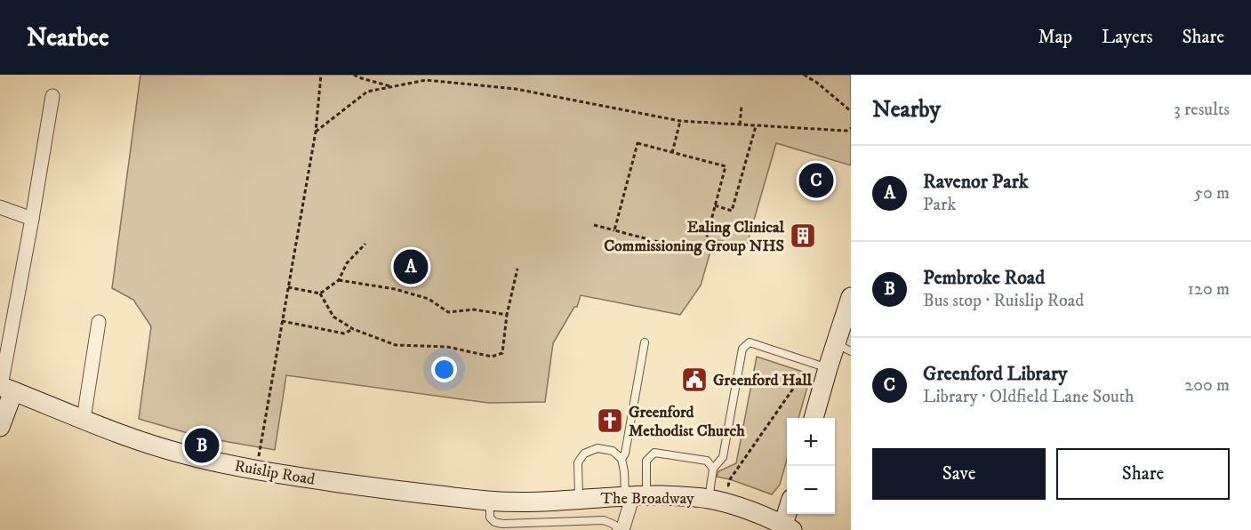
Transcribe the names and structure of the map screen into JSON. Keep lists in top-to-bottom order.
{
  "streets": {
    "main road": ["Ruislip Road", "The Broadway"]
  },
  "crossings": [
    ["Ruislip Road", "The Broadway"]
  ],
  "places": {
    "building": ["Ealing Clinical Commissioning Group NHS"],
    "public building": ["Greenford Hall"],
    "church": ["Greenford Methodist Church"]
  },
  "page": {
    "header": "Nearbee",
    "nav": ["Map", "Layers", "Share"],
    "heading": ["Nearby", "3 results"],
    "list": [
      {
        "mark": "A",
        "name": "Ravenor Park",
        "note": "Park",
        "value": "50 m"
      },
      {
        "mark": "B",
        "name": "Pembroke Road",
        "note": "Bus stop · Ruislip Road",
        "value": "120 m"
      },
      {
        "mark": "C",
        "name": "Greenford Library",
        "note": "Library · Oldfield Lane South",
        "value": "200 m"
      }
    ],
    "pins": ["C", "A", "B"],
    "map_buttons": ["+", "−"],
    "buttons": ["Save", "Share"]
  }
}
